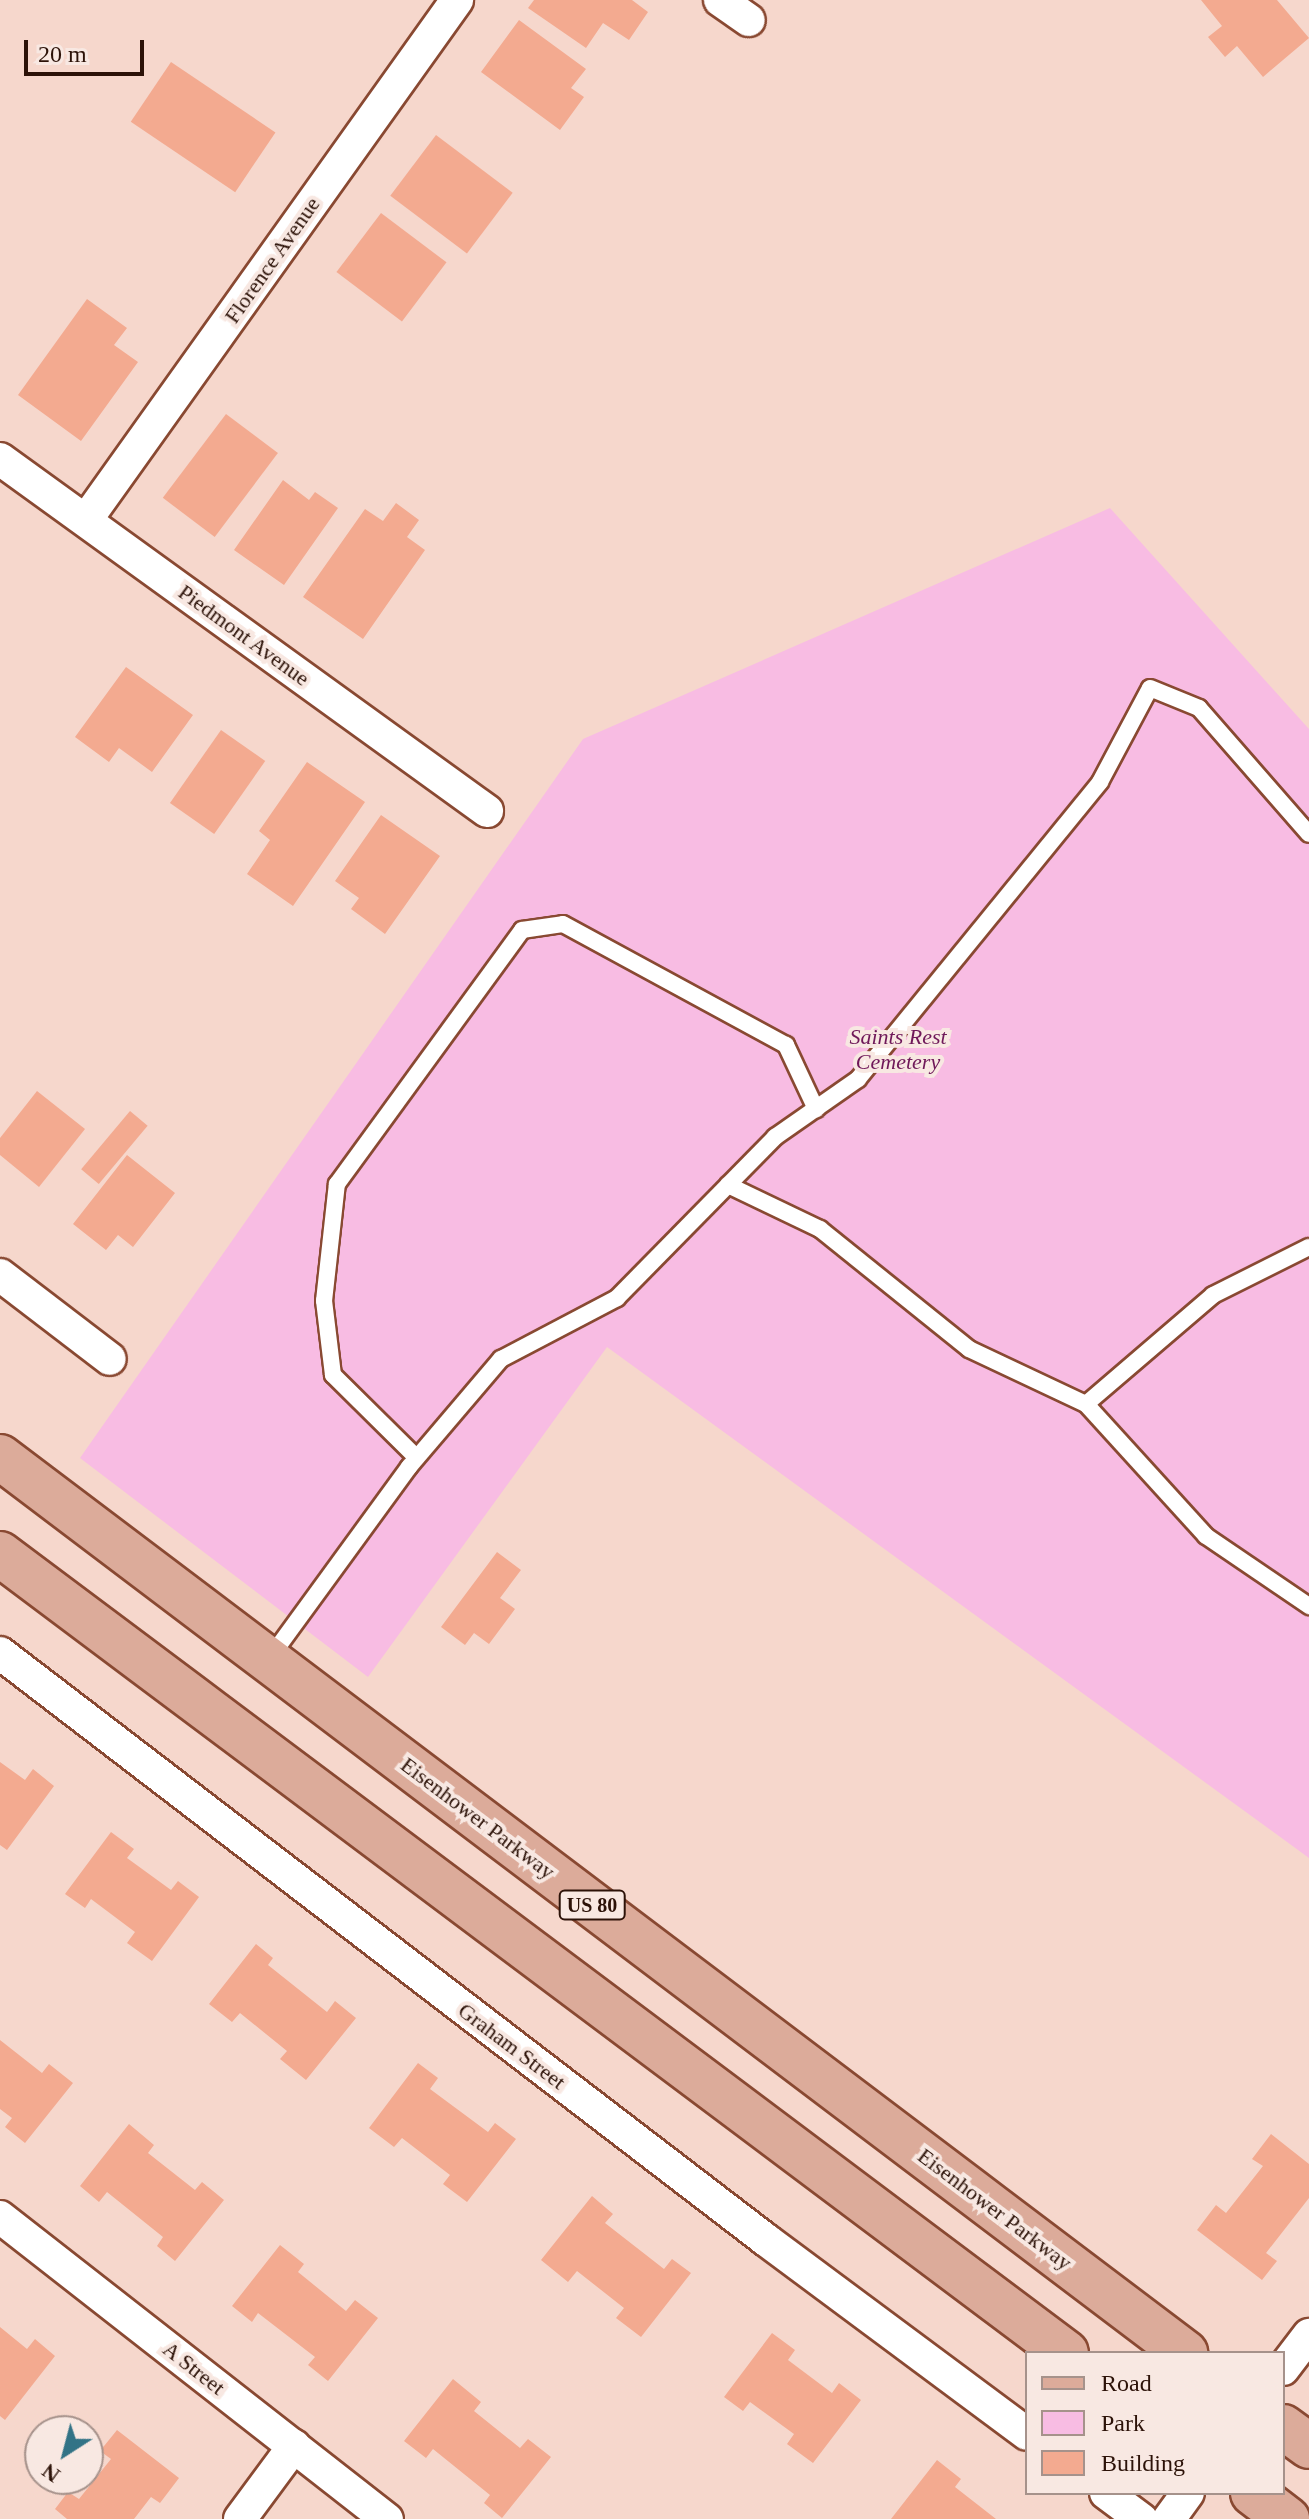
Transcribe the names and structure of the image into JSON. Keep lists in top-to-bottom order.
{
  "streets": {
    "main road": ["Eisenhower Parkway", "US 80"],
    "street": [
      "Florence Avenue",
      "Piedmont Avenue",
      "Graham Street",
      "A Street"
    ]
  },
  "crossings": [
    ["Florence Avenue", "Piedmont Avenue"]
  ],
  "parks": ["Saints Rest Cemetery"],
  "legend": ["Road", "Park", "Building"],
  "scale_bar": "20 m",
  "north": "bottom left"
}
